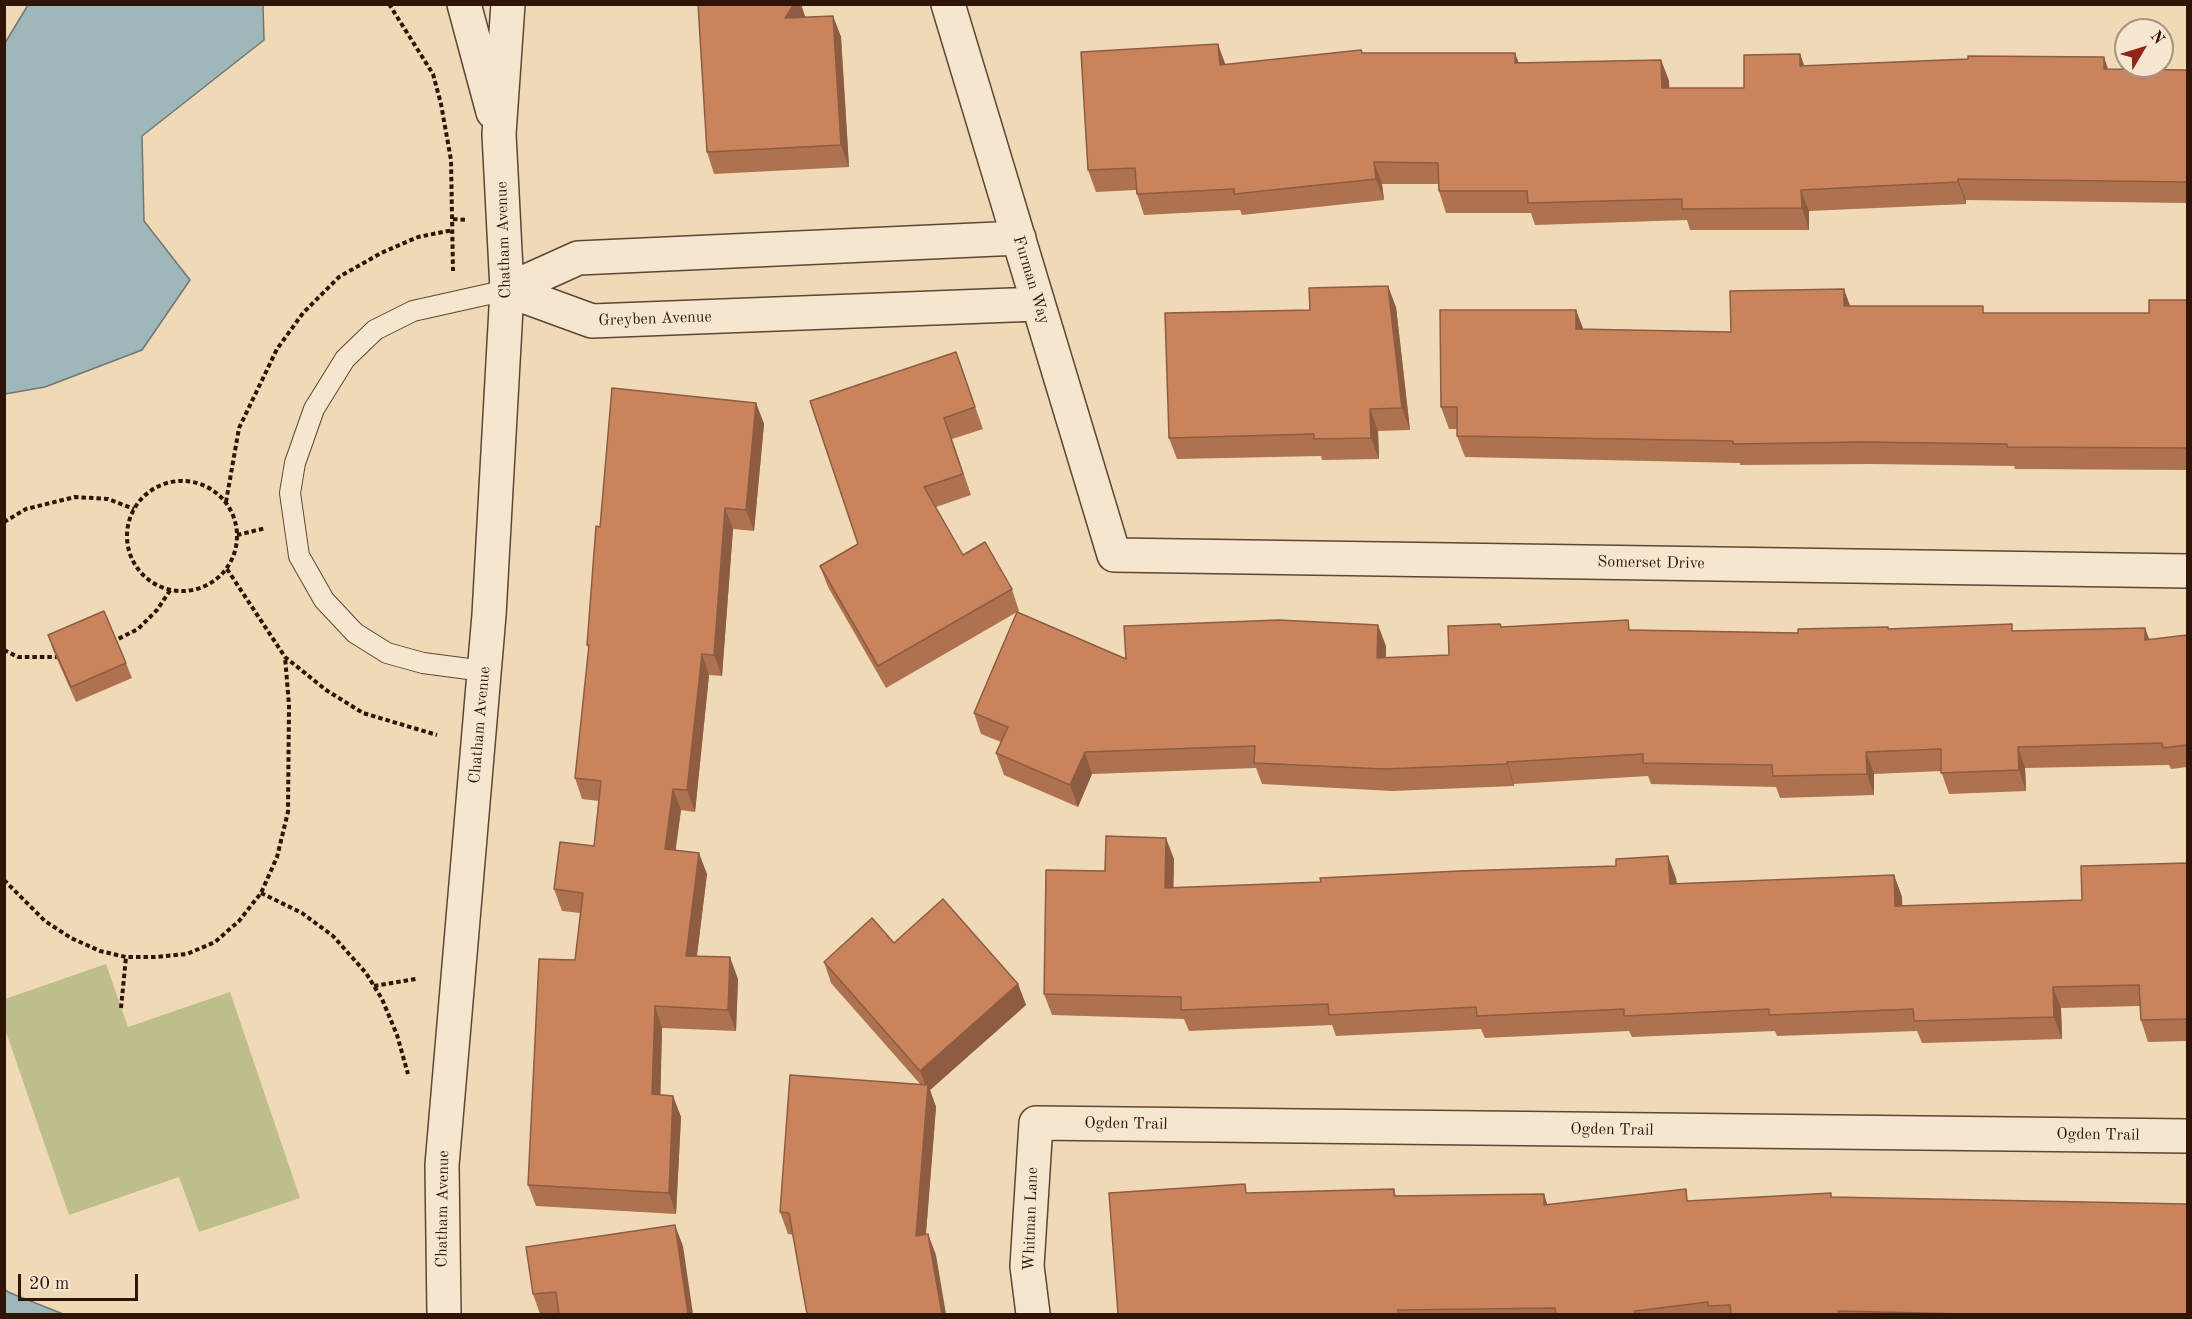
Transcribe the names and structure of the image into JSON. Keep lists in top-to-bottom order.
{
  "streets": {
    "street": [
      "Chatham Avenue",
      "Furman Way",
      "Greyben Avenue",
      "Somerset Drive",
      "Ogden Trail",
      "Whitman Lane"
    ]
  },
  "crossings": [
    ["Chatham Avenue", "Greyben Avenue"],
    ["Furman Way", "Greyben Avenue"],
    ["Furman Way", "Somerset Drive"],
    ["Ogden Trail", "Whitman Lane"]
  ],
  "scale_bar": "20 m",
  "north": "top right"
}
